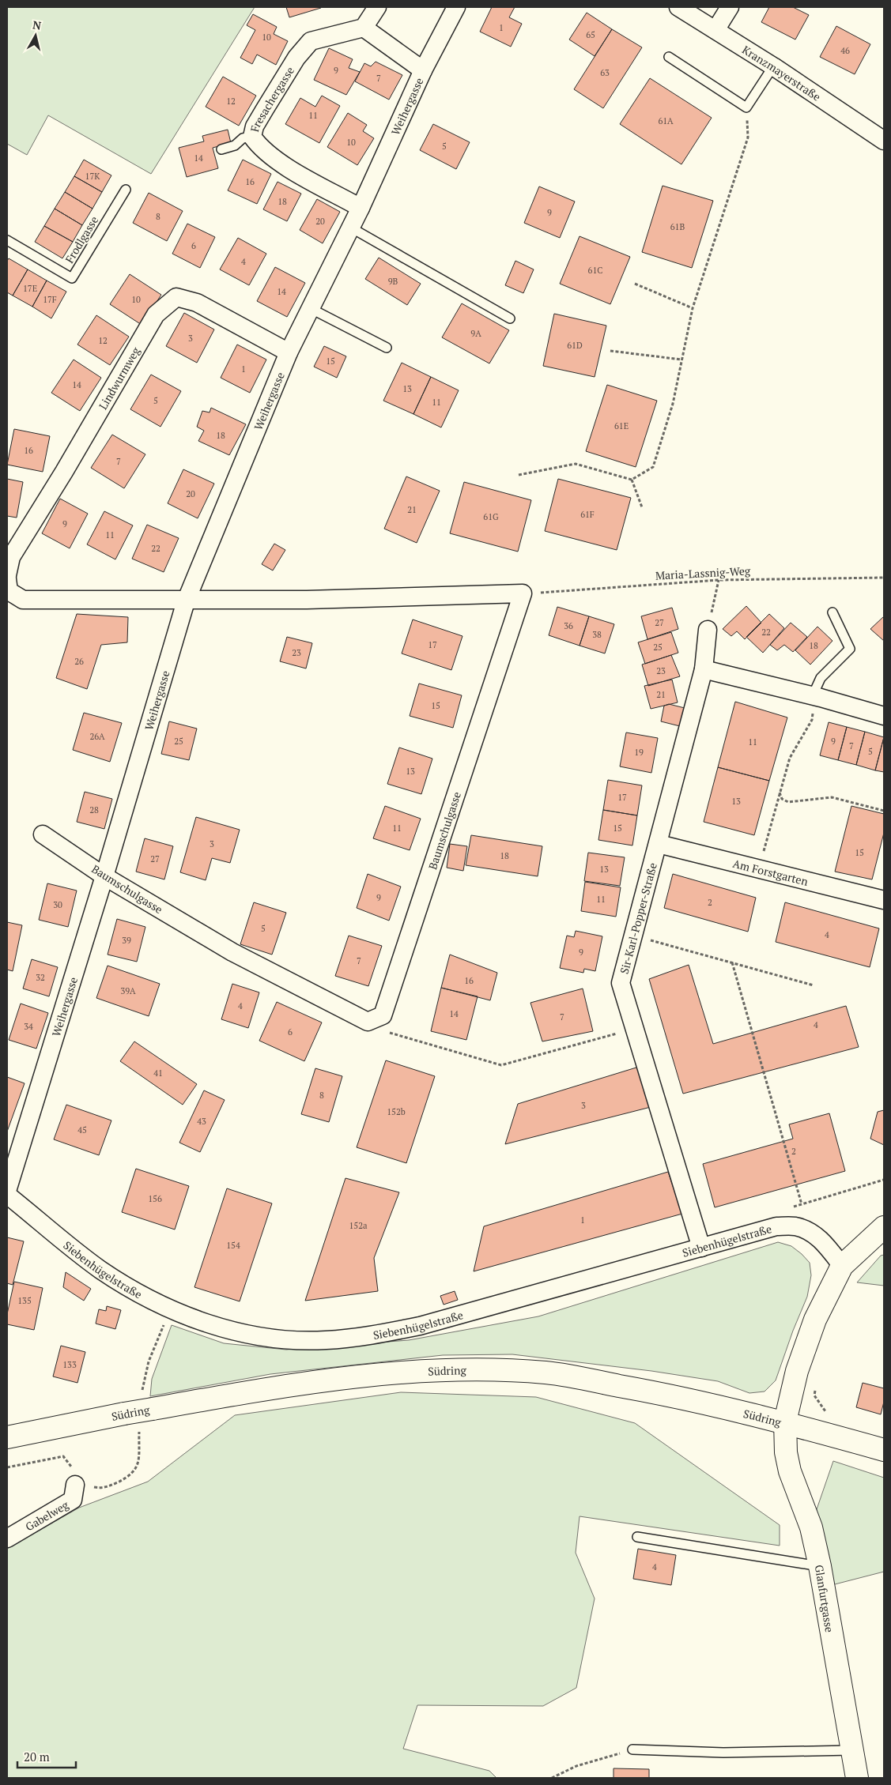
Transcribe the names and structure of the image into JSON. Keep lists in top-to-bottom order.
{
  "streets": {
    "main road": ["Südring", "Glanfurtgasse"],
    "street": [
      "Kranzmayerstraße",
      "Fresachergasse",
      "Weihergasse",
      "Lindwurmweg",
      "Baumschulgasse",
      "Am Forstgarten",
      "Sir-Karl-Popper-Straße",
      "Siebenhügelstraße",
      "Gabelweg"
    ],
    "lane": ["Frodlgasse"],
    "path": ["Maria-Lassnig-Weg"]
  },
  "crossings": [
    ["Fresachergasse", "Weihergasse"],
    ["Weihergasse", "Lindwurmweg"],
    ["Weihergasse", "Baumschulgasse"],
    ["Maria-Lassnig-Weg", "Baumschulgasse"],
    ["Am Forstgarten", "Sir-Karl-Popper-Straße"],
    ["Sir-Karl-Popper-Straße", "Siebenhügelstraße"],
    ["Südring", "Glanfurtgasse"]
  ],
  "house_numbers": [
    "1",
    "65",
    "10",
    "46",
    "9",
    "63",
    "7",
    "12",
    "11",
    "61A",
    "10",
    "5",
    "14",
    "17K",
    "16",
    "18",
    "9",
    "8",
    "20",
    "61B",
    "6",
    "4",
    "61C",
    "9B",
    "17E",
    "14",
    "17F",
    "10",
    "9A",
    "3",
    "12",
    "61D",
    "15",
    "1",
    "14",
    "13",
    "5",
    "11",
    "61E",
    "18",
    "16",
    "7",
    "20",
    "21",
    "61F",
    "61G",
    "9",
    "11",
    "22",
    "27",
    "36",
    "22",
    "38",
    "17",
    "18",
    "25",
    "23",
    "26",
    "23",
    "21",
    "15",
    "26A",
    "25",
    "9",
    "11",
    "7",
    "5",
    "19",
    "13",
    "17",
    "13",
    "28",
    "11",
    "15",
    "3",
    "15",
    "18",
    "27",
    "13",
    "9",
    "11",
    "2",
    "30",
    "5",
    "4",
    "39",
    "9",
    "7",
    "32",
    "16",
    "39A",
    "4",
    "14",
    "7",
    "4",
    "34",
    "6",
    "41",
    "8",
    "3",
    "152b",
    "43",
    "45",
    "2",
    "156",
    "1",
    "152a",
    "154",
    "135",
    "133",
    "4"
  ],
  "scale_bar": "20 m",
  "north": "top"
}
